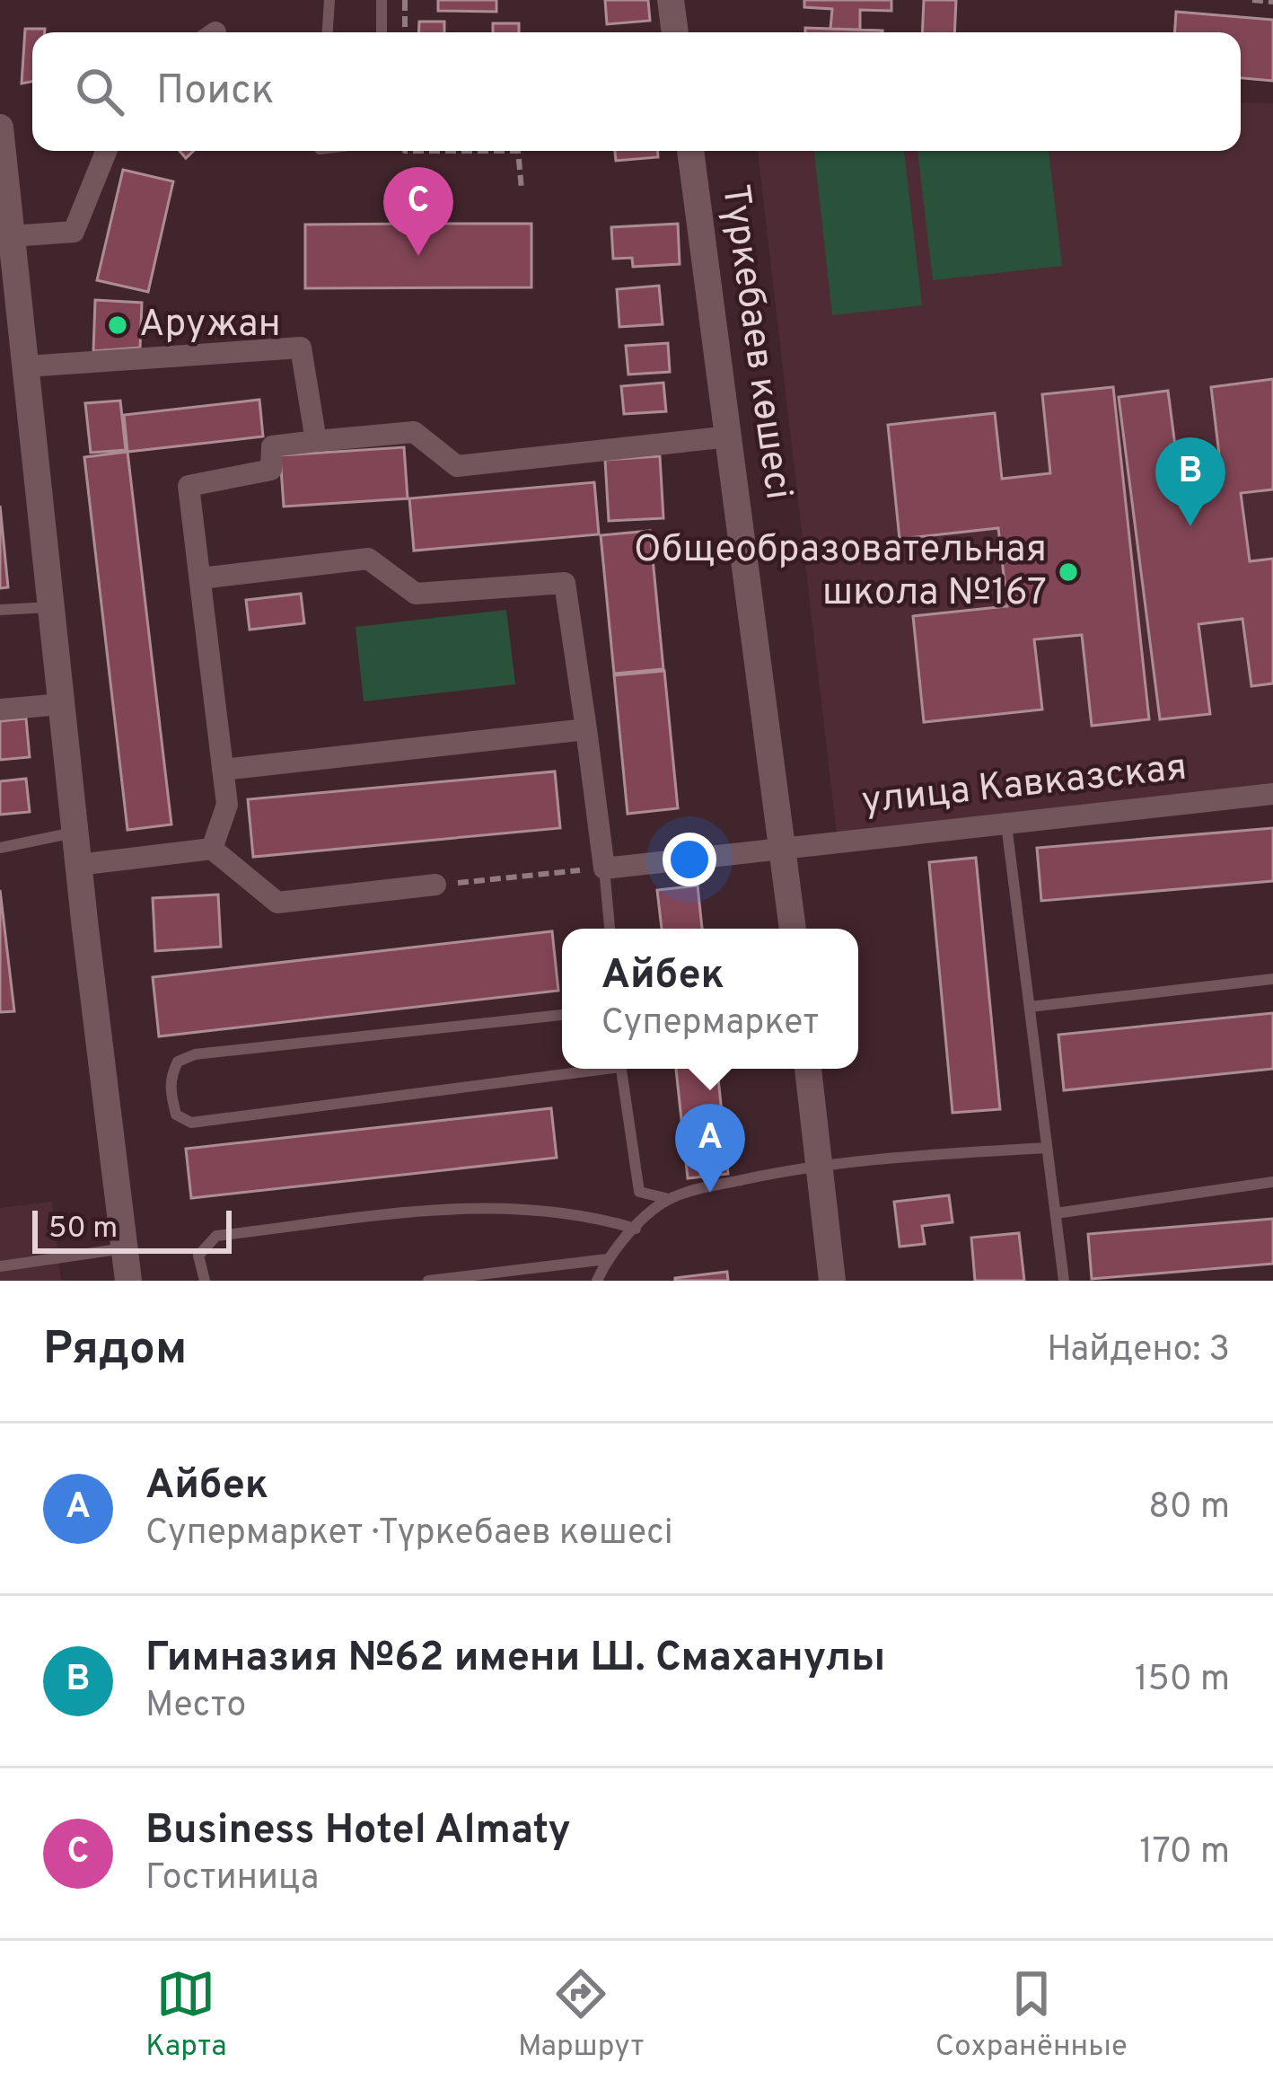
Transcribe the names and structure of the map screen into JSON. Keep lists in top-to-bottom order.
{
  "streets": {
    "street": ["Түркебаев көшесі", "улица Кавказская"]
  },
  "crossings": [
    ["Түркебаев көшесі", "улица Кавказская"]
  ],
  "places": ["Аружан", "Общеобразовательная школа №167"],
  "scale_bar": "50 m",
  "page": {
    "search": "Поиск",
    "pins": ["C", "B", "A"],
    "popup": ["Айбек", "Супермаркет"],
    "scale": "50 m",
    "heading": ["Рядом", "Найдено: 3"],
    "list": [
      {
        "mark": "A",
        "name": "Айбек",
        "note": "Супермаркет · Түркебаев көшесі",
        "value": "80 m"
      },
      {
        "mark": "B",
        "name": "Гимназия №62 имени Ш. Смаханулы",
        "note": "Место",
        "value": "150 m"
      },
      {
        "mark": "C",
        "name": "Business Hotel Almaty",
        "note": "Гостиница",
        "value": "170 m"
      }
    ],
    "nav": ["Карта", "Маршрут", "Сохранённые"]
  }
}
